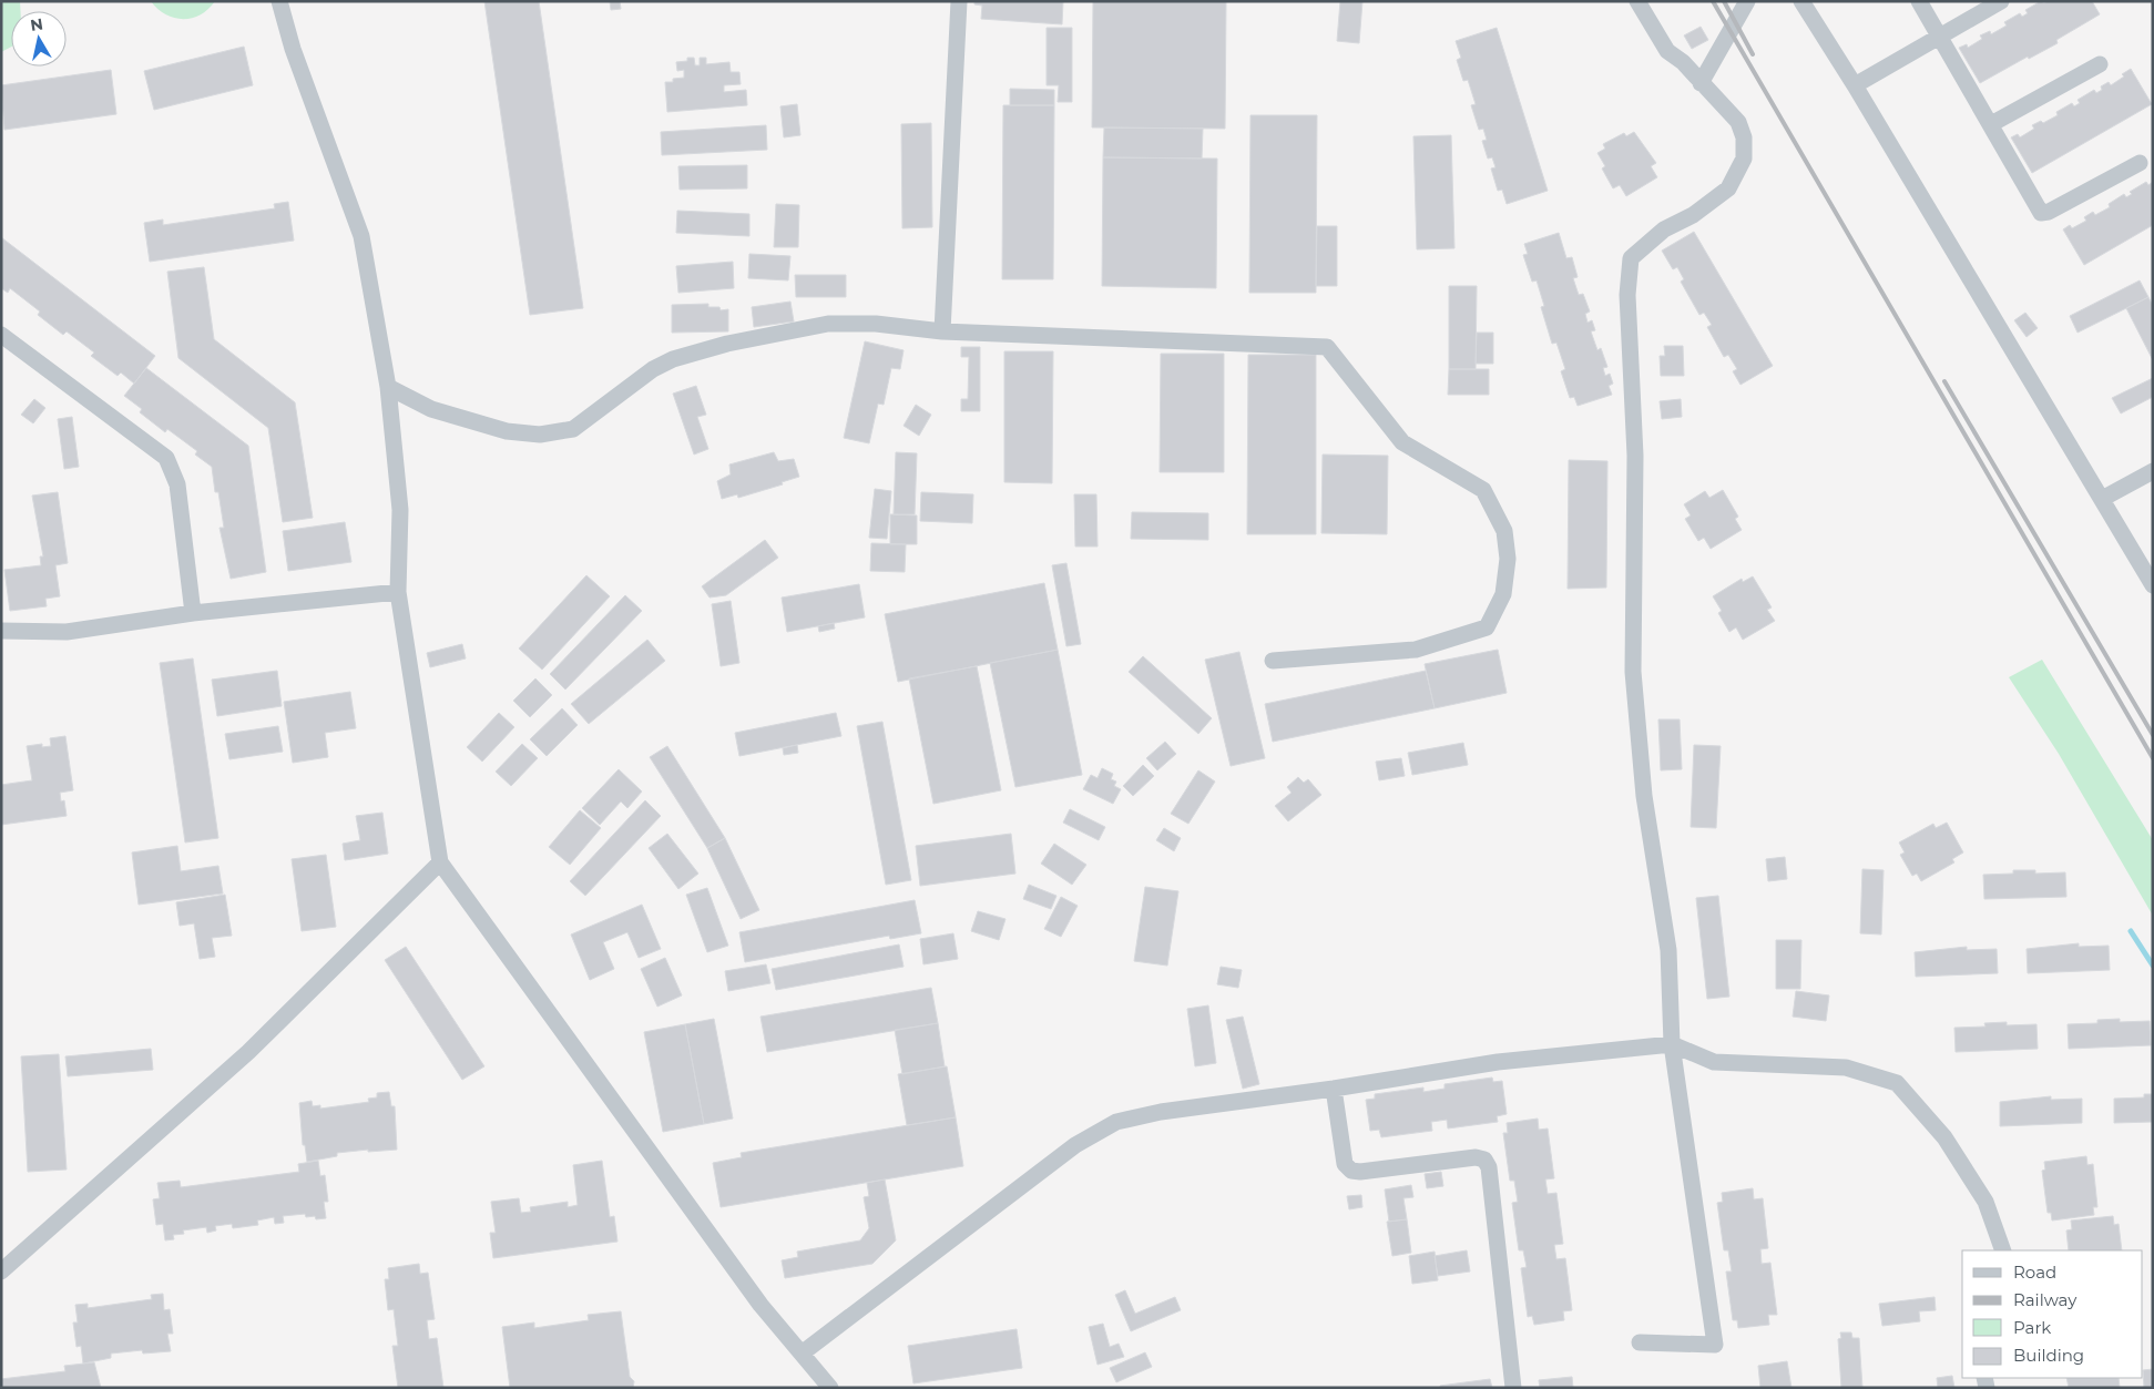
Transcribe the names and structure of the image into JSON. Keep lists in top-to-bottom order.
{
  "legend": [
    "Road",
    "Railway",
    "Park",
    "Building"
  ],
  "north": "top"
}
